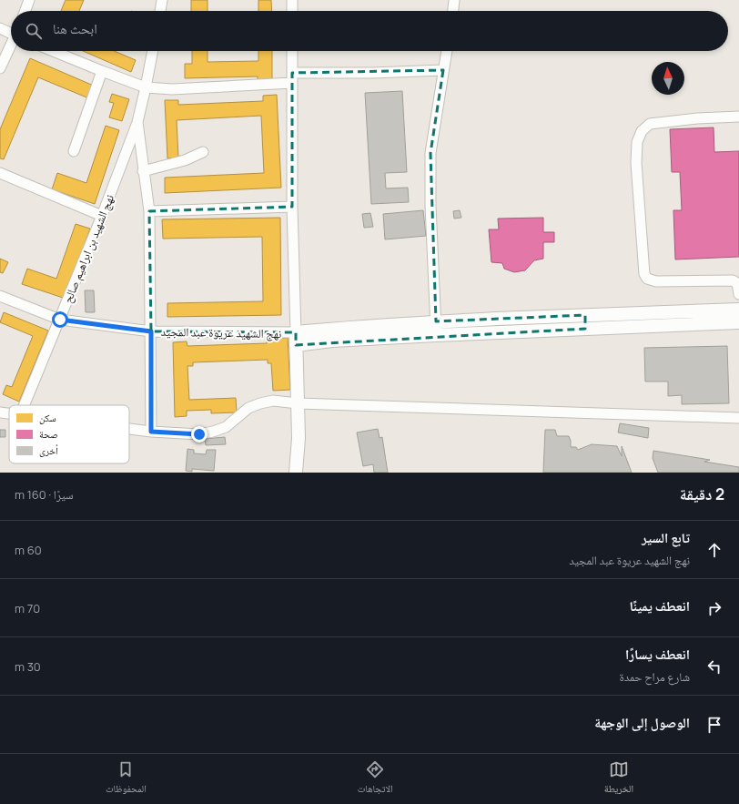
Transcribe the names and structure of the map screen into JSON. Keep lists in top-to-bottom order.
{
  "streets": {
    "street": ["نهج الشهيد بن ابراهيم صالح", "نهج الشهيد عريوة عبد المجيد"]
  },
  "crossings": [
    ["نهج الشهيد بن ابراهيم صالح", "نهج الشهيد عريوة عبد المجيد"]
  ],
  "legend": ["سكن", "صحة", "أخرى"],
  "north": "top",
  "page": {
    "search": "ابحث هنا",
    "heading": ["2 دقيقة", "سيرًا · 160 m"],
    "list": [
      ["تابع السير", "نهج الشهيد عريوة عبد المجيد", "60 m"],
      ["انعطف يمينًا", "70 m"],
      ["انعطف يسارًا", "شارع مراح حمدة", "30 m"],
      "الوصول إلى الوجهة"
    ],
    "nav": ["الخريطة", "الاتجاهات", "المحفوظات"]
  }
}
